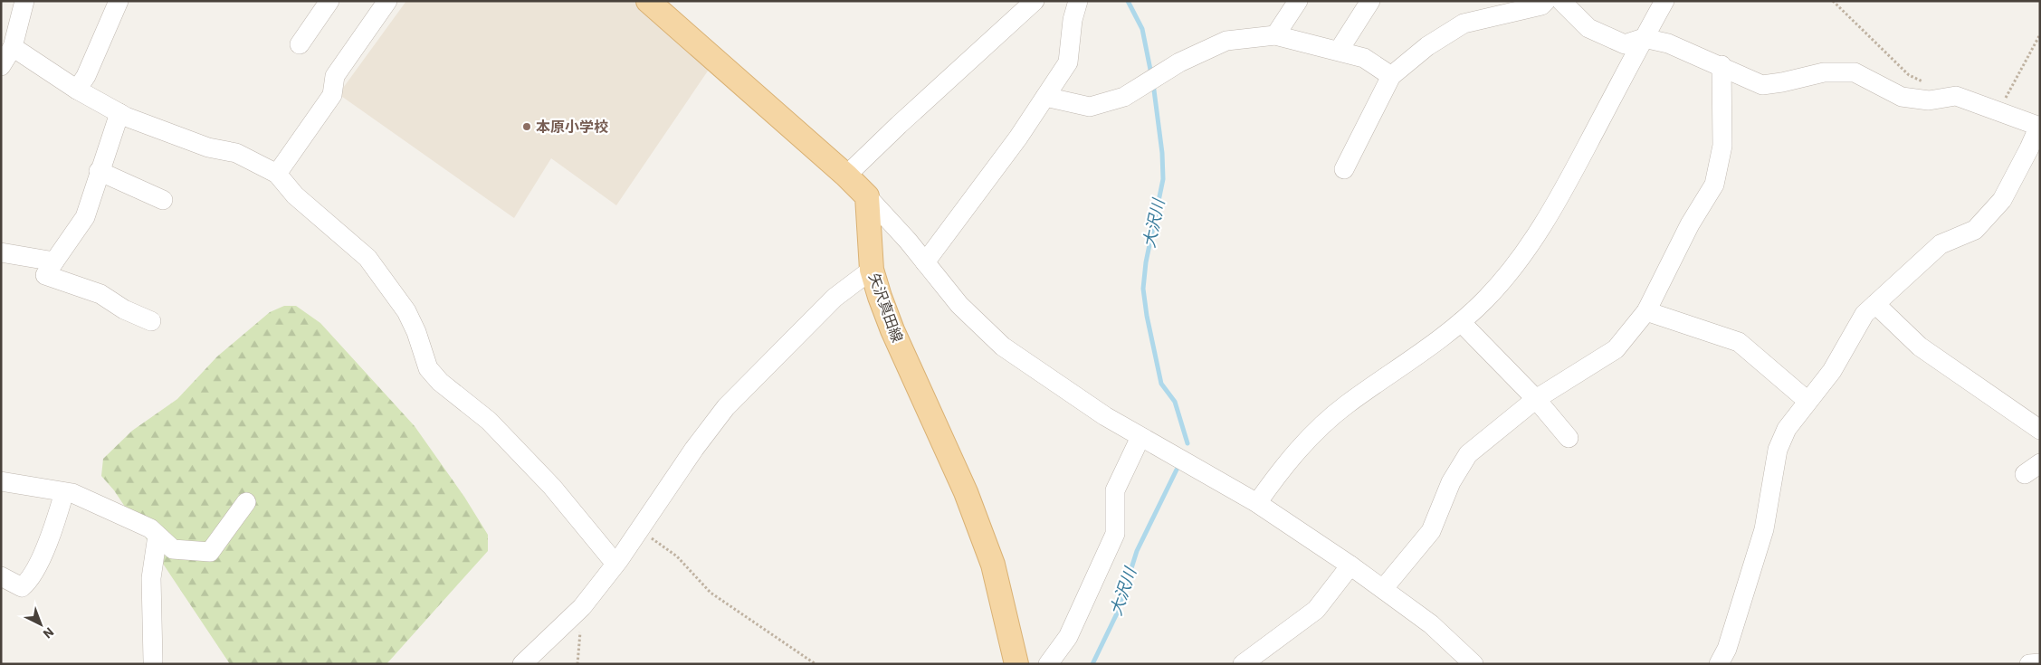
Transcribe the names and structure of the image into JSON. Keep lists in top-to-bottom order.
{
  "streets": {
    "main road": ["矢沢真田線"]
  },
  "water": ["大沢川"],
  "places": ["本原小学校"],
  "north": "bottom right"
}
